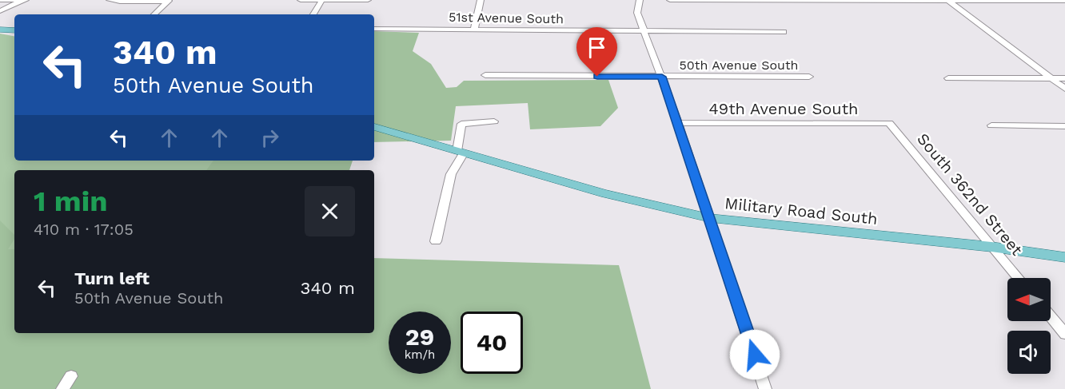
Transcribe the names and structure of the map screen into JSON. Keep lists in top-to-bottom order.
{
  "streets": {
    "main road": ["Military Road South"],
    "street": [
      "51st Avenue South",
      "50th Avenue South",
      "49th Avenue South",
      "South 362nd Street"
    ]
  },
  "crossings": [
    ["49th Avenue South", "South 362nd Street"],
    ["South 362nd Street", "Military Road South"]
  ],
  "north": "left",
  "page": {
    "turn": ["340 m", "50th Avenue South"],
    "heading": ["1 min", "410 m · 17:05"],
    "list": [
      {
        "name": "Turn left",
        "note": "50th Avenue South",
        "value": "340 m"
      }
    ],
    "speed": "29 km/h",
    "limit": "40"
  }
}
